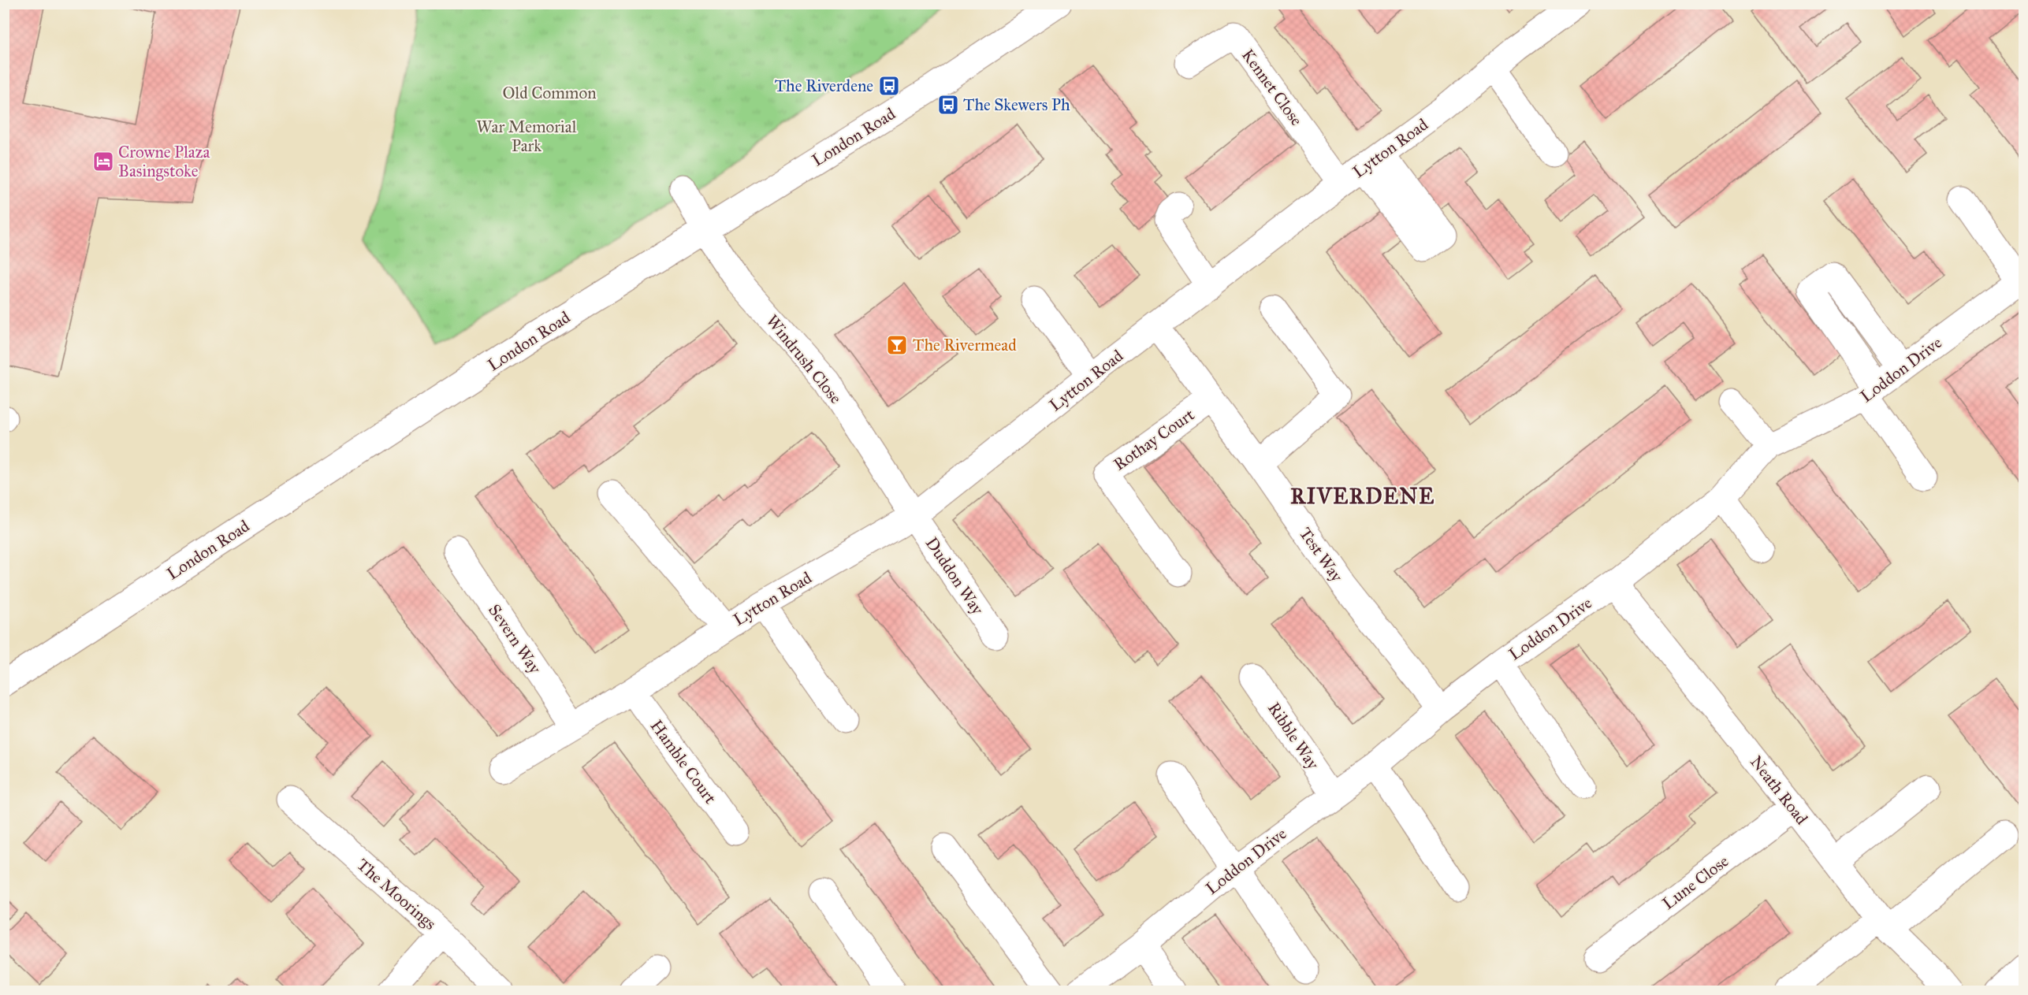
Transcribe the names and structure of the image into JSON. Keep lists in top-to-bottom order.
{
  "streets": {
    "street": [
      "Kennet Close",
      "London Road",
      "Lytton Road",
      "Windrush Close",
      "Loddon Drive",
      "Rothay Court",
      "Test Way",
      "Duddon Way",
      "Severn Way",
      "Ribble Way",
      "Hamble Court",
      "Neath Road",
      "Lune Close",
      "The Moorings"
    ]
  },
  "crossings": [
    ["Kennet Close", "Lytton Road"],
    ["London Road", "Windrush Close"],
    ["Lytton Road", "Windrush Close"],
    ["Lytton Road", "Test Way"],
    ["Lytton Road", "Duddon Way"],
    ["Lytton Road", "Severn Way"],
    ["Lytton Road", "Hamble Court"],
    ["Windrush Close", "Duddon Way"],
    ["Loddon Drive", "Test Way"],
    ["Loddon Drive", "Ribble Way"],
    ["Loddon Drive", "Neath Road"],
    ["Rothay Court", "Test Way"],
    ["Neath Road", "Lune Close"]
  ],
  "districts": ["RIVERDENE"],
  "parks": ["Old Common", "War Memorial Park"],
  "places": {
    "bus stop": ["The Riverdene", "The Skewers Ph"],
    "hotel": ["Crowne Plaza Basingstoke"],
    "bar": ["The Rivermead"]
  }
}
